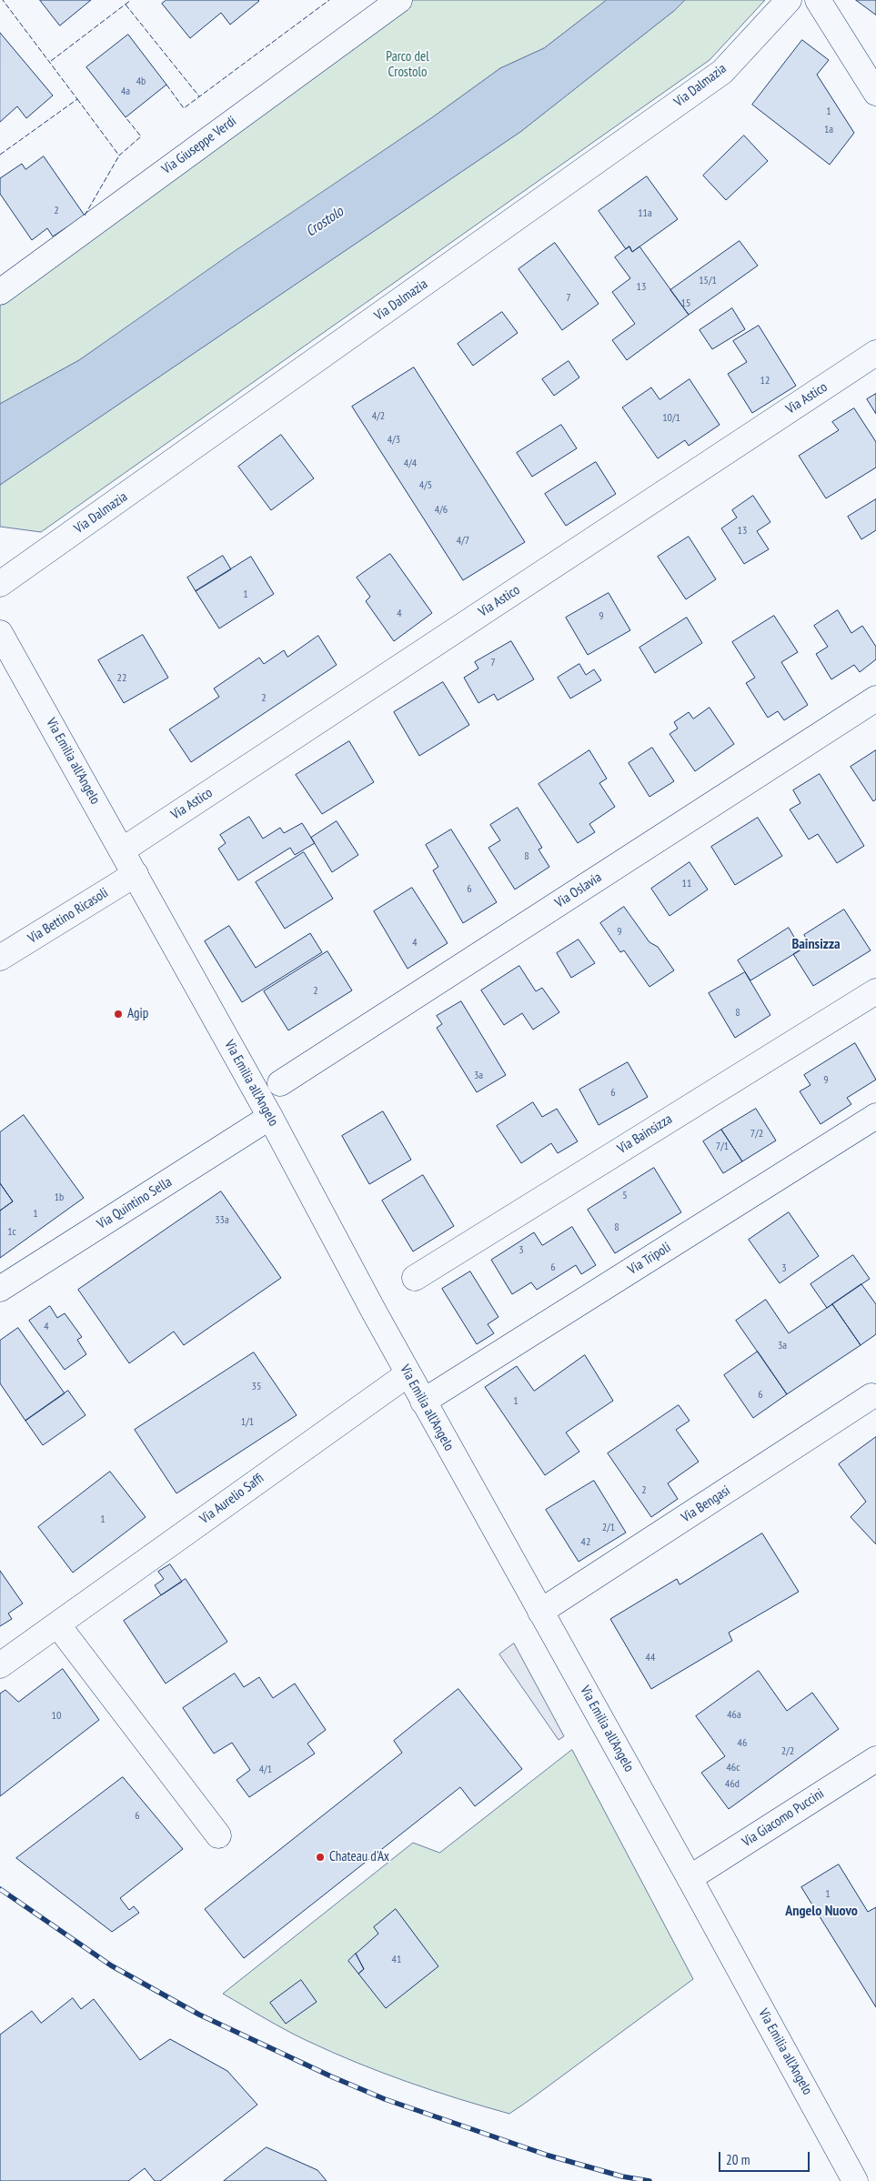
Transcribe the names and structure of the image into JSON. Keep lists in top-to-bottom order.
{
  "streets": {
    "street": [
      "Via Dalmazia",
      "Via Giuseppe Verdi",
      "Via Astico",
      "Via Emilia all'Angelo",
      "Via Oslavia",
      "Via Bettino Ricasoli",
      "Via Bainsizza",
      "Via Quintino Sella",
      "Via Tripoli",
      "Via Aurelio Saffi",
      "Via Bengasi",
      "Via Giacomo Puccini"
    ]
  },
  "crossings": [
    ["Via Astico", "Via Emilia all'Angelo"],
    ["Via Emilia all'Angelo", "Via Bettino Ricasoli"],
    ["Via Emilia all'Angelo", "Via Quintino Sella"],
    ["Via Emilia all'Angelo", "Via Tripoli"],
    ["Via Emilia all'Angelo", "Via Aurelio Saffi"],
    ["Via Emilia all'Angelo", "Via Bengasi"],
    ["Via Emilia all'Angelo", "Via Giacomo Puccini"]
  ],
  "districts": ["Bainsizza", "Angelo Nuovo"],
  "water": ["Crostolo"],
  "parks": ["Parco del Crostolo"],
  "places": ["Agip", "Chateau d'Ax"],
  "house_numbers": [
    "4b",
    "4a",
    "1",
    "1a",
    "2",
    "11a",
    "15/1",
    "13",
    "7",
    "15",
    "12",
    "4/2",
    "10/1",
    "4/3",
    "4/4",
    "4/5",
    "4/6",
    "13",
    "4/7",
    "1",
    "4",
    "9",
    "7",
    "22",
    "2",
    "8",
    "11",
    "6",
    "9",
    "4",
    "2",
    "8",
    "3a",
    "9",
    "6",
    "7/2",
    "7/1",
    "5",
    "1b",
    "1",
    "33a",
    "8",
    "1c",
    "3",
    "6",
    "3",
    "4",
    "3a",
    "35",
    "6",
    "1",
    "1/1",
    "2",
    "1",
    "2/1",
    "42",
    "44",
    "46a",
    "10",
    "46",
    "2/2",
    "46c",
    "4/1",
    "46d",
    "6",
    "1",
    "41"
  ],
  "scale_bar": "20 m"
}
